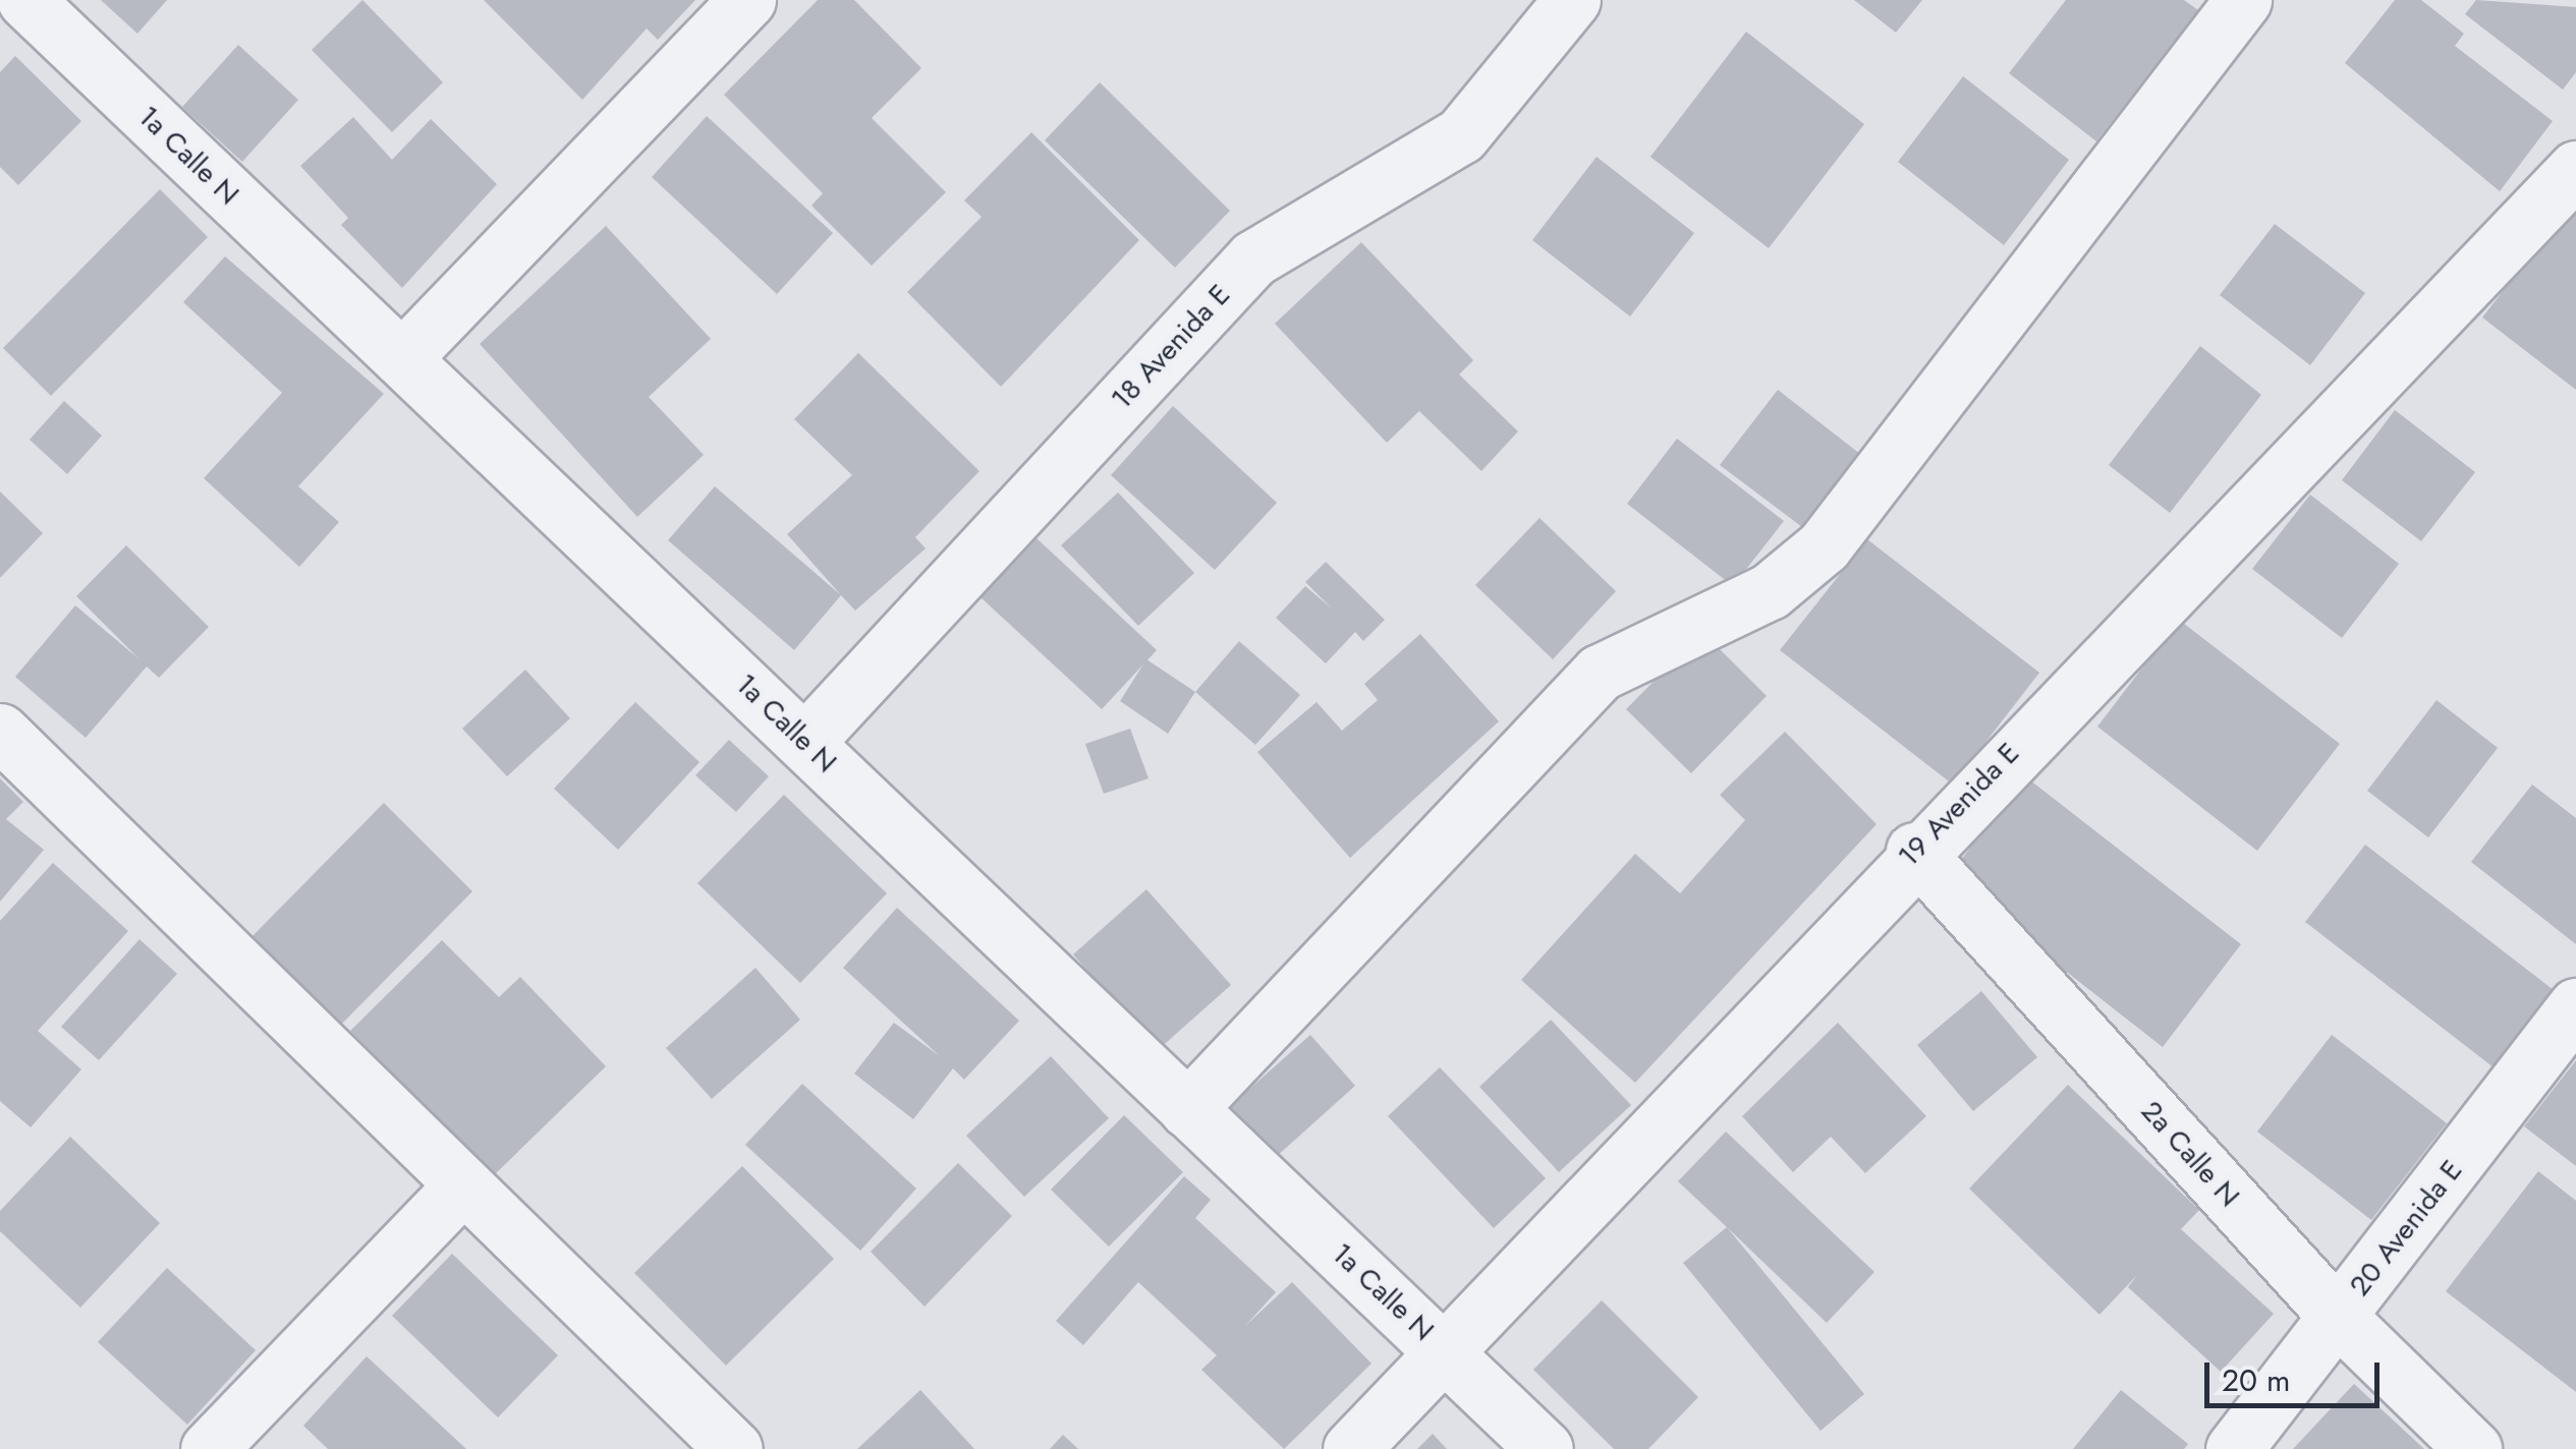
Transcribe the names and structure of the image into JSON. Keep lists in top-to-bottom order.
{
  "streets": {
    "street": [
      "1a Calle N",
      "18 Avenida E",
      "19 Avenida E",
      "2a Calle N",
      "20 Avenida E"
    ]
  },
  "crossings": [
    ["1a Calle N", "18 Avenida E"],
    ["1a Calle N", "19 Avenida E"],
    ["19 Avenida E", "2a Calle N"],
    ["2a Calle N", "20 Avenida E"]
  ],
  "scale_bar": "20 m"
}
